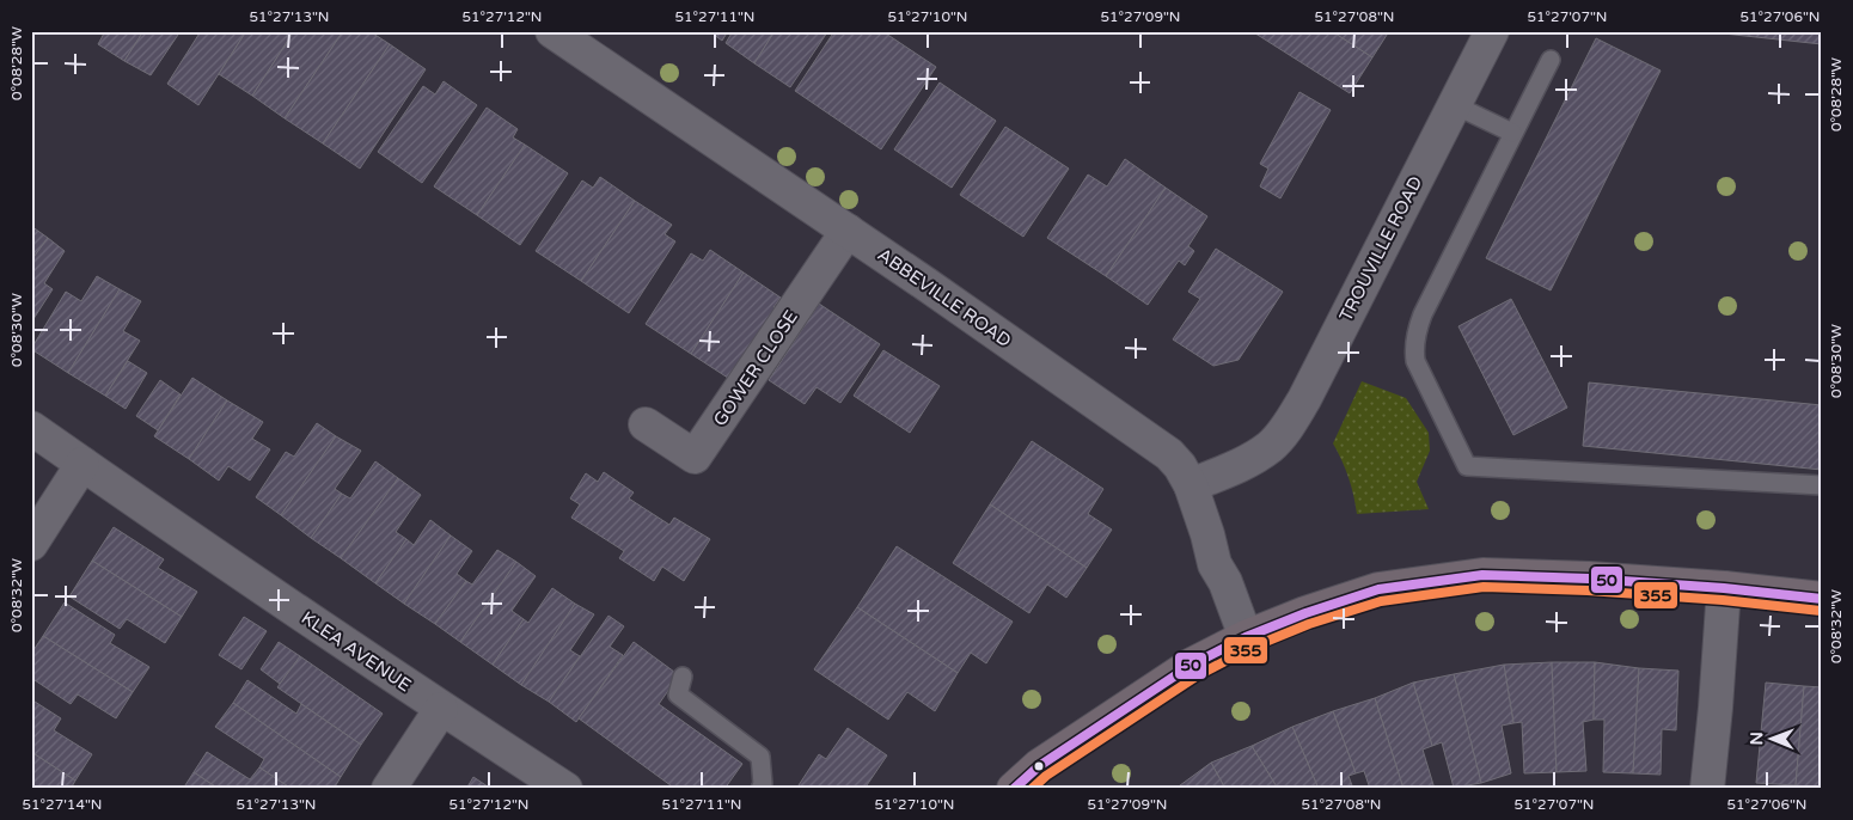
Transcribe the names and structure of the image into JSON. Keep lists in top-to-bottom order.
{
  "streets": {
    "street": [
      "TROUVILLE ROAD",
      "ABBEVILLE ROAD",
      "GOWER CLOSE",
      "KLEA AVENUE"
    ]
  },
  "crossings": [
    ["TROUVILLE ROAD", "ABBEVILLE ROAD"],
    ["ABBEVILLE ROAD", "GOWER CLOSE"]
  ],
  "lines": ["transit line 50", "transit line 355"],
  "north": "left",
  "coordinates": [
    "51°27'13\"N",
    "51°27'12\"N",
    "51°27'11\"N",
    "51°27'10\"N",
    "51°27'09\"N",
    "51°27'08\"N",
    "51°27'07\"N",
    "51°27'06\"N",
    "0°08'28\"W",
    "0°08'30\"W",
    "0°08'32\"W",
    "51°27'14\"N"
  ]
}
